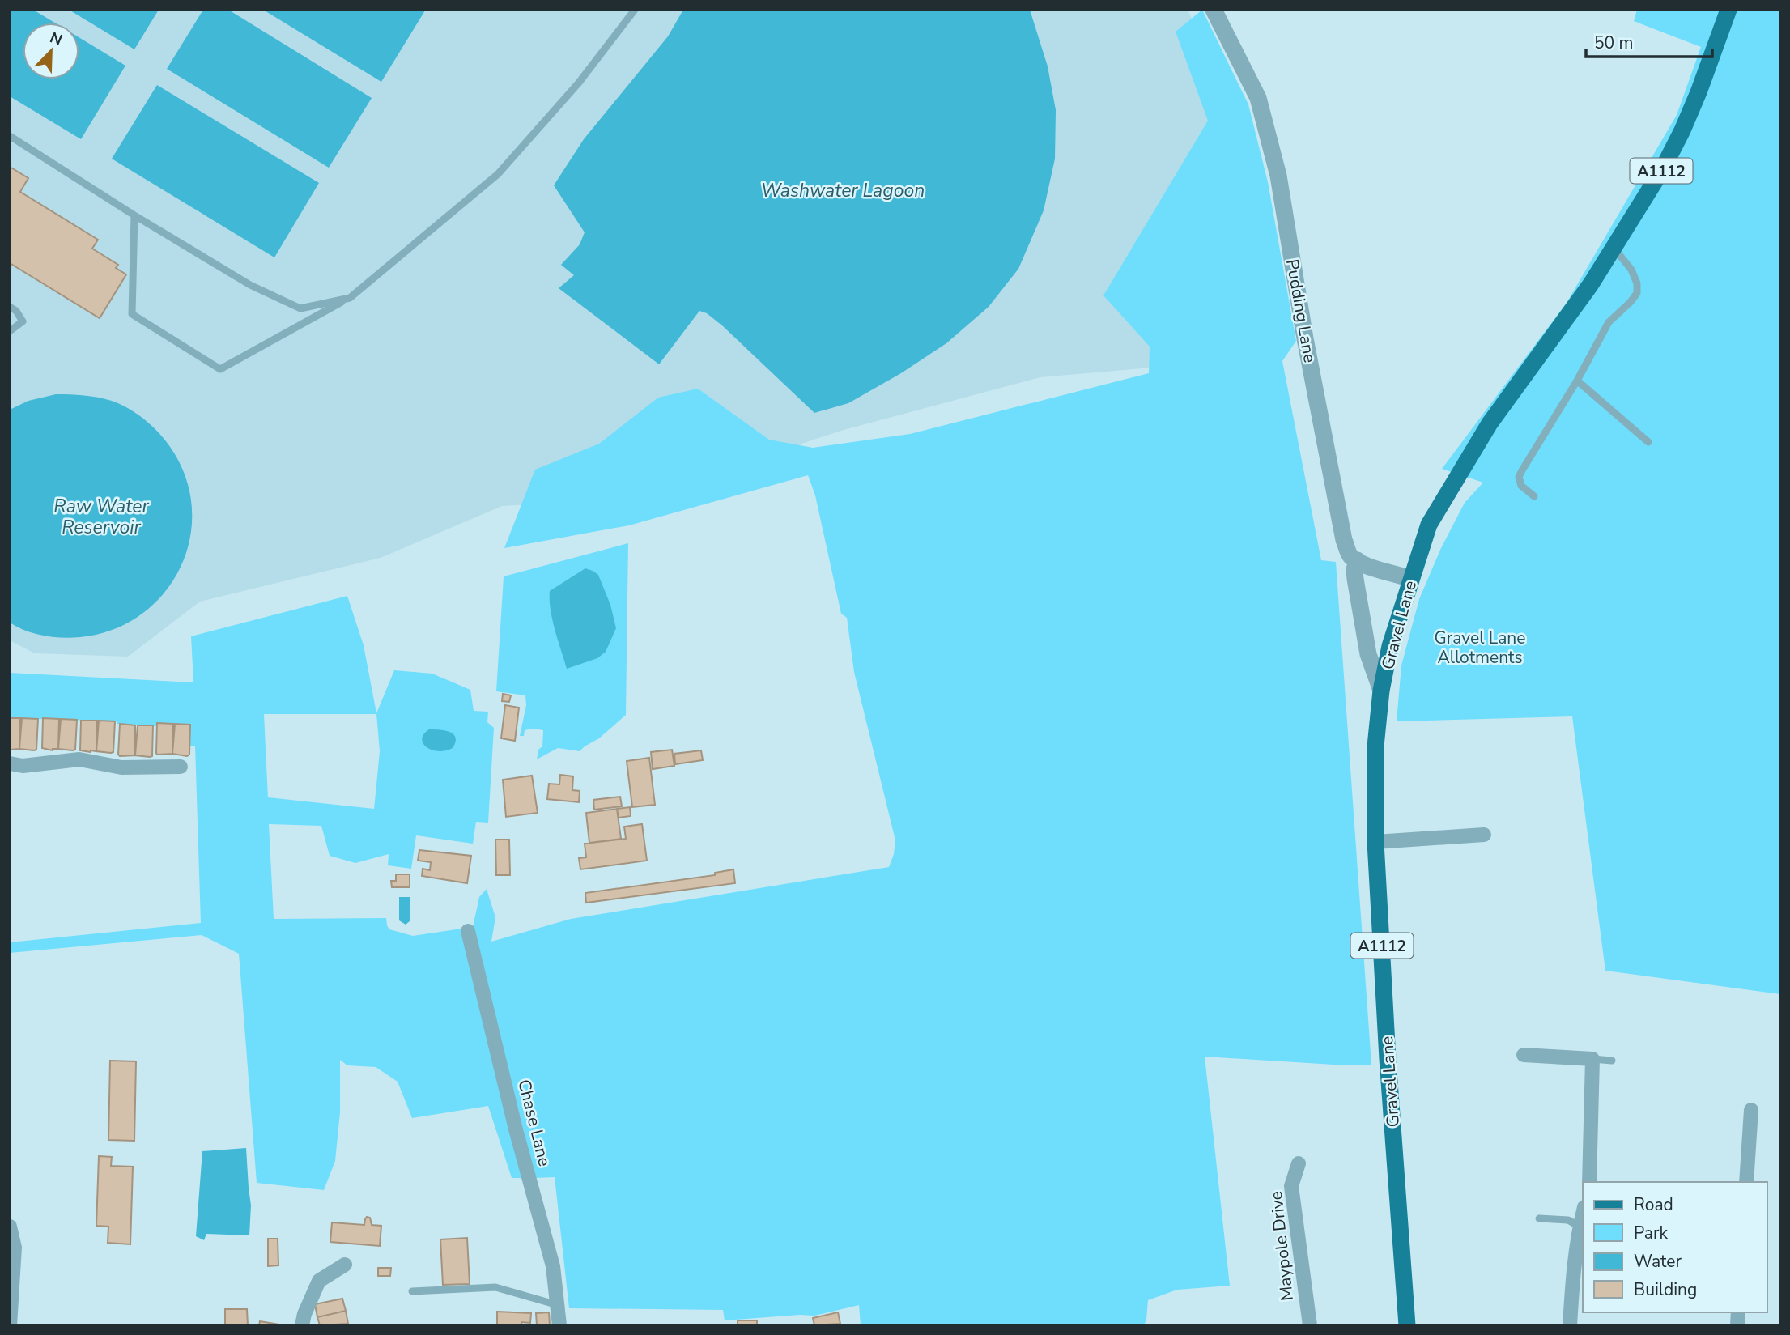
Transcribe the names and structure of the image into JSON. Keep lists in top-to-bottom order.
{
  "streets": {
    "main road": ["A1112", "Gravel Lane"],
    "street": ["Pudding Lane", "Chase Lane", "Maypole Drive"]
  },
  "water": ["Washwater Lagoon", "Raw Water Reservoir"],
  "parks": ["Gravel Lane Allotments"],
  "legend": [
    "Road",
    "Park",
    "Water",
    "Building"
  ],
  "scale_bar": "50 m",
  "north": "top right"
}
